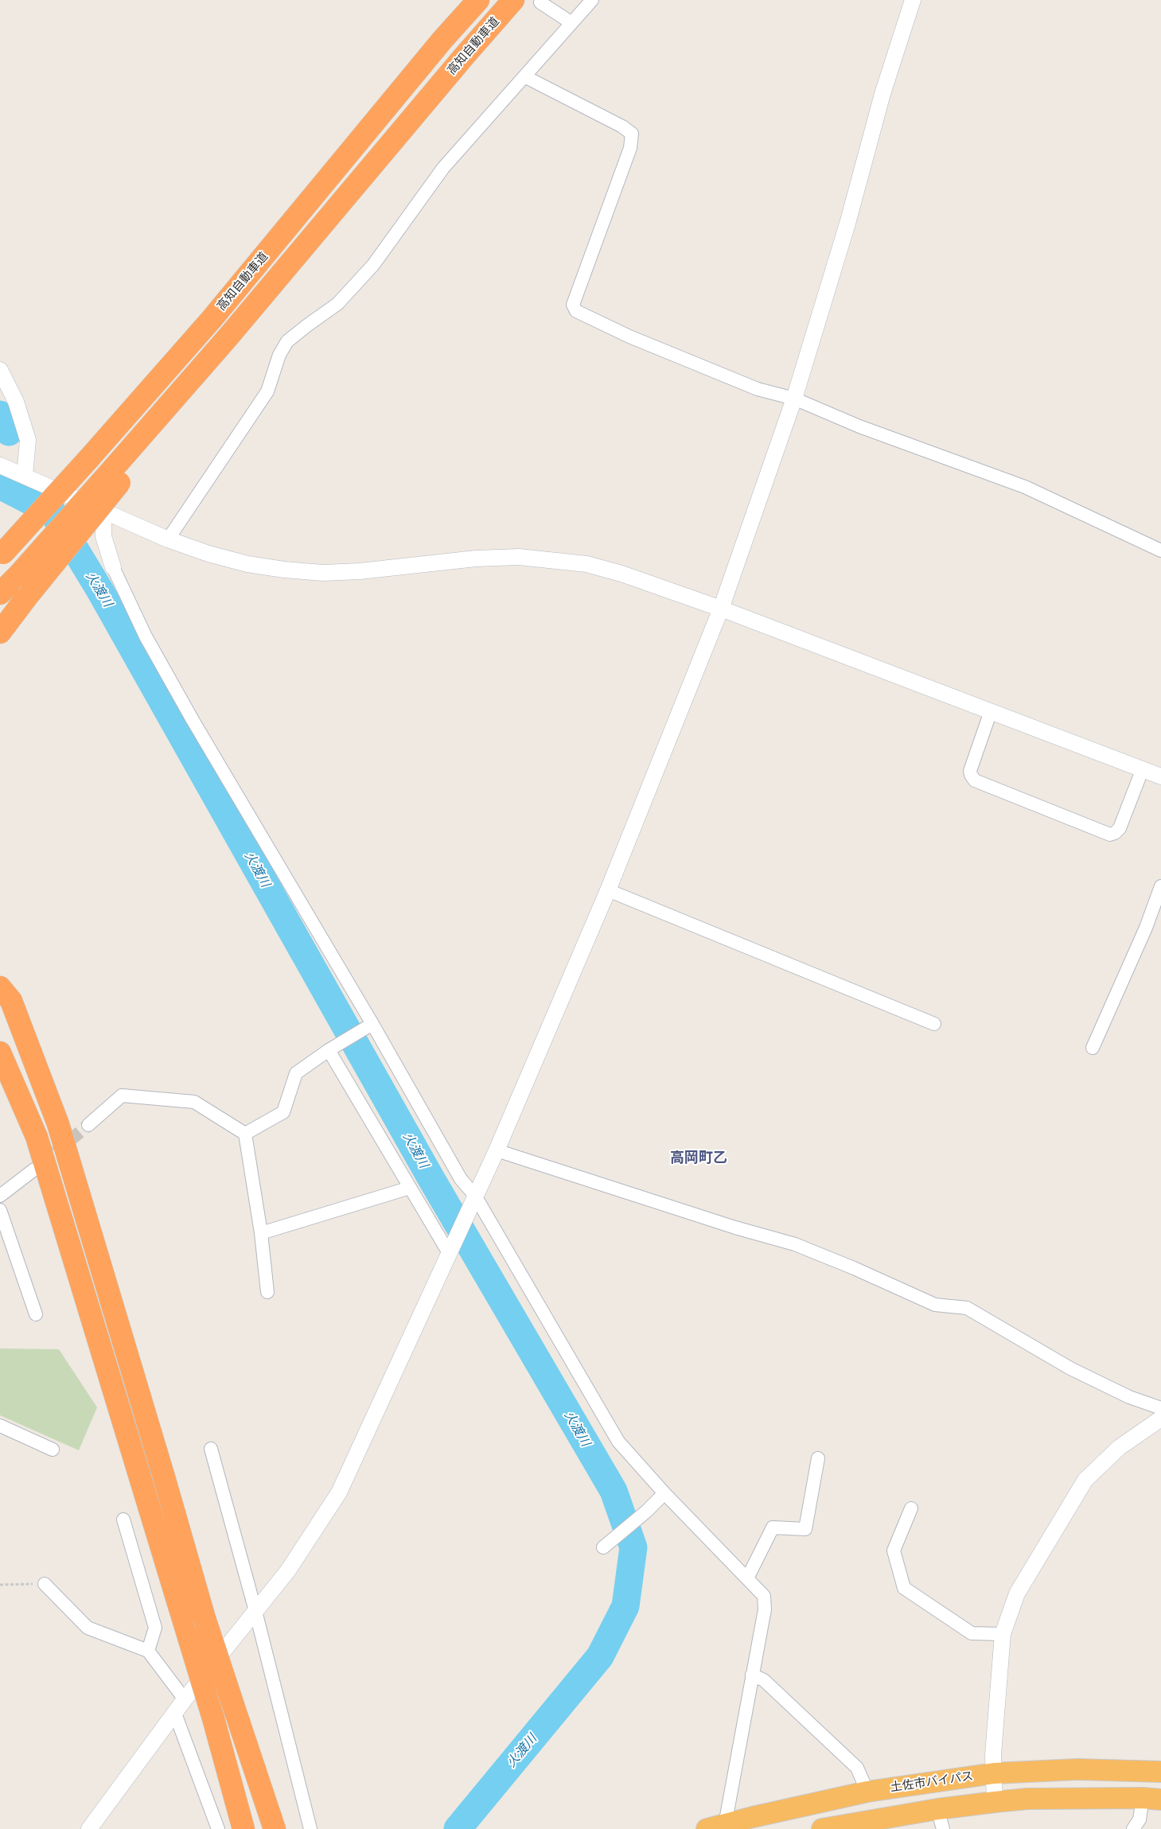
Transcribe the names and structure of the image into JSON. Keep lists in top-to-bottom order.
{
  "streets": {
    "highway": ["高知自動車道", "土佐市バイパス"]
  },
  "districts": ["高岡町乙"],
  "water": ["火渡川"]
}
